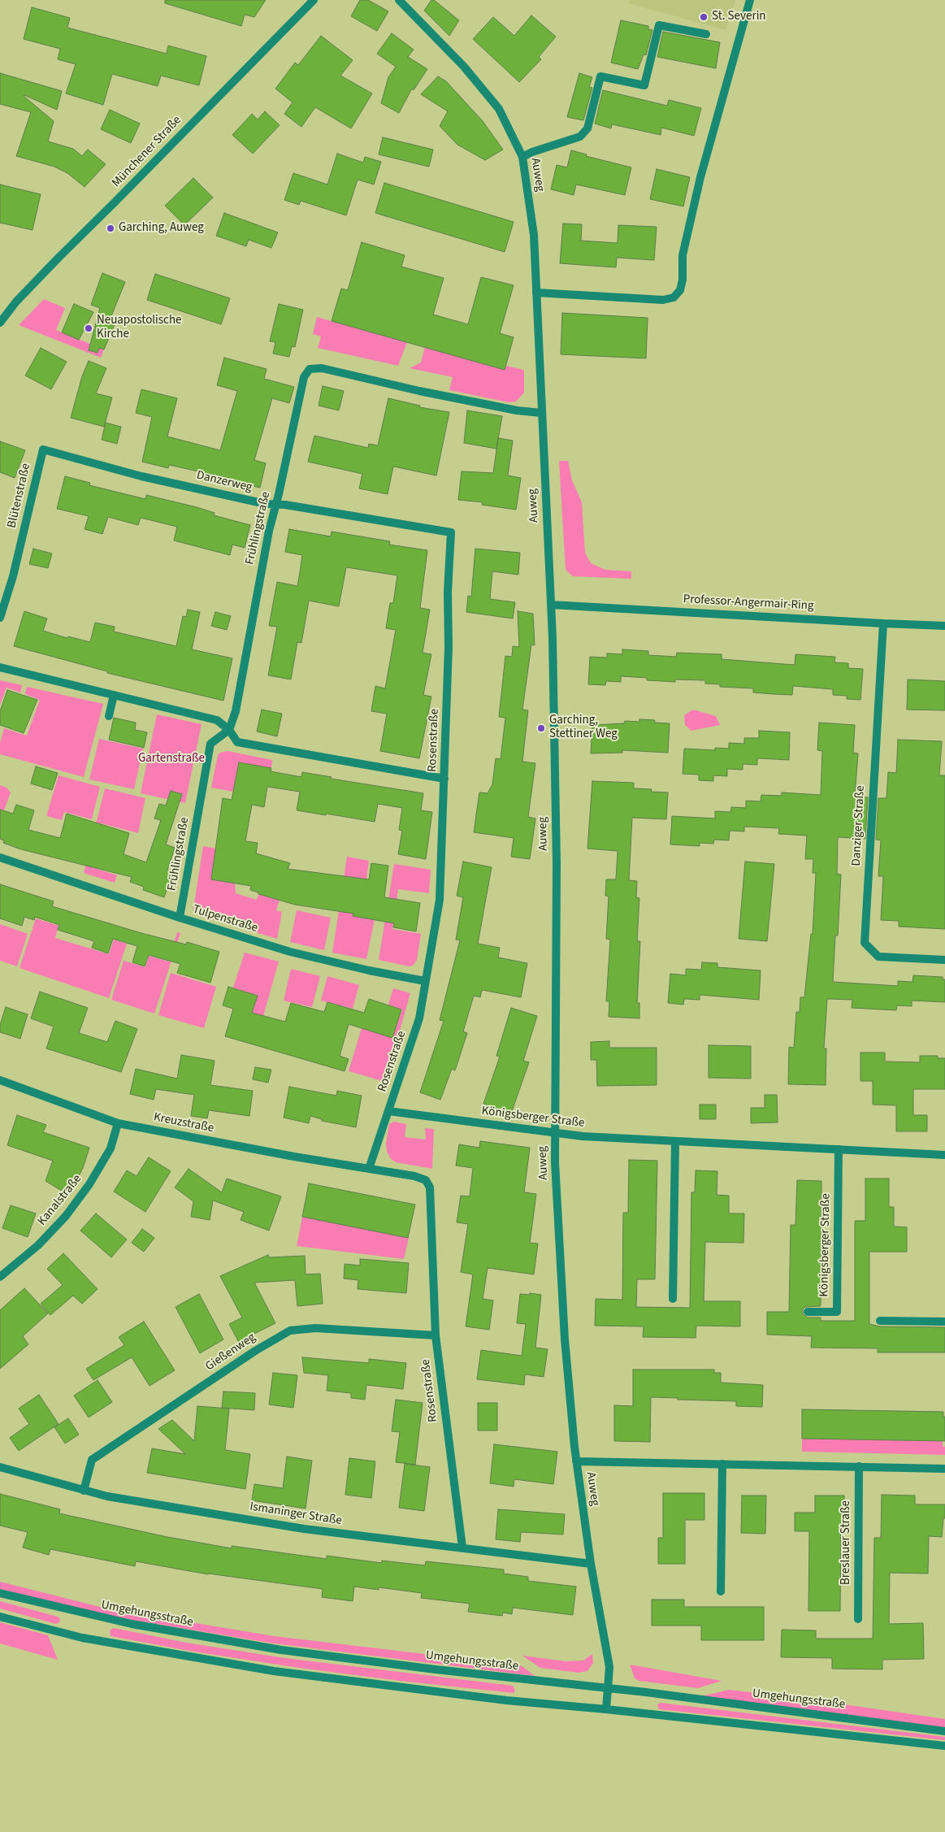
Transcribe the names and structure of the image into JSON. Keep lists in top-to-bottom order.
{
  "streets": {
    "street": [
      "Münchener Straße",
      "Auweg",
      "Danzerweg",
      "Blütenstraße",
      "Frühlingstraße",
      "Professor-Angermair-Ring",
      "Rosenstraße",
      "Danziger Straße",
      "Tulpenstraße",
      "Königsberger Straße",
      "Kreuzstraße",
      "Kanalstraße",
      "Gießenweg",
      "Ismaninger Straße",
      "Breslauer Straße",
      "Umgehungsstraße"
    ]
  },
  "crossings": [
    ["Auweg", "Frühlingstraße"],
    ["Auweg", "Professor-Angermair-Ring"],
    ["Auweg", "Königsberger Straße"],
    ["Auweg", "Ismaninger Straße"],
    ["Auweg", "Umgehungsstraße"],
    ["Danzerweg", "Blütenstraße"],
    ["Danzerweg", "Frühlingstraße"],
    ["Danzerweg", "Rosenstraße"],
    ["Frühlingstraße", "Tulpenstraße"],
    ["Professor-Angermair-Ring", "Danziger Straße"],
    ["Rosenstraße", "Tulpenstraße"],
    ["Rosenstraße", "Königsberger Straße"],
    ["Rosenstraße", "Kreuzstraße"],
    ["Rosenstraße", "Gießenweg"],
    ["Rosenstraße", "Ismaninger Straße"],
    ["Kreuzstraße", "Kanalstraße"],
    ["Gießenweg", "Ismaninger Straße"]
  ],
  "parks": ["Gartenstraße"],
  "places": [
    "St. Severin",
    "Garching, Auweg",
    "Neuapostolische Kirche",
    "Garching, Stettiner Weg"
  ]
}
